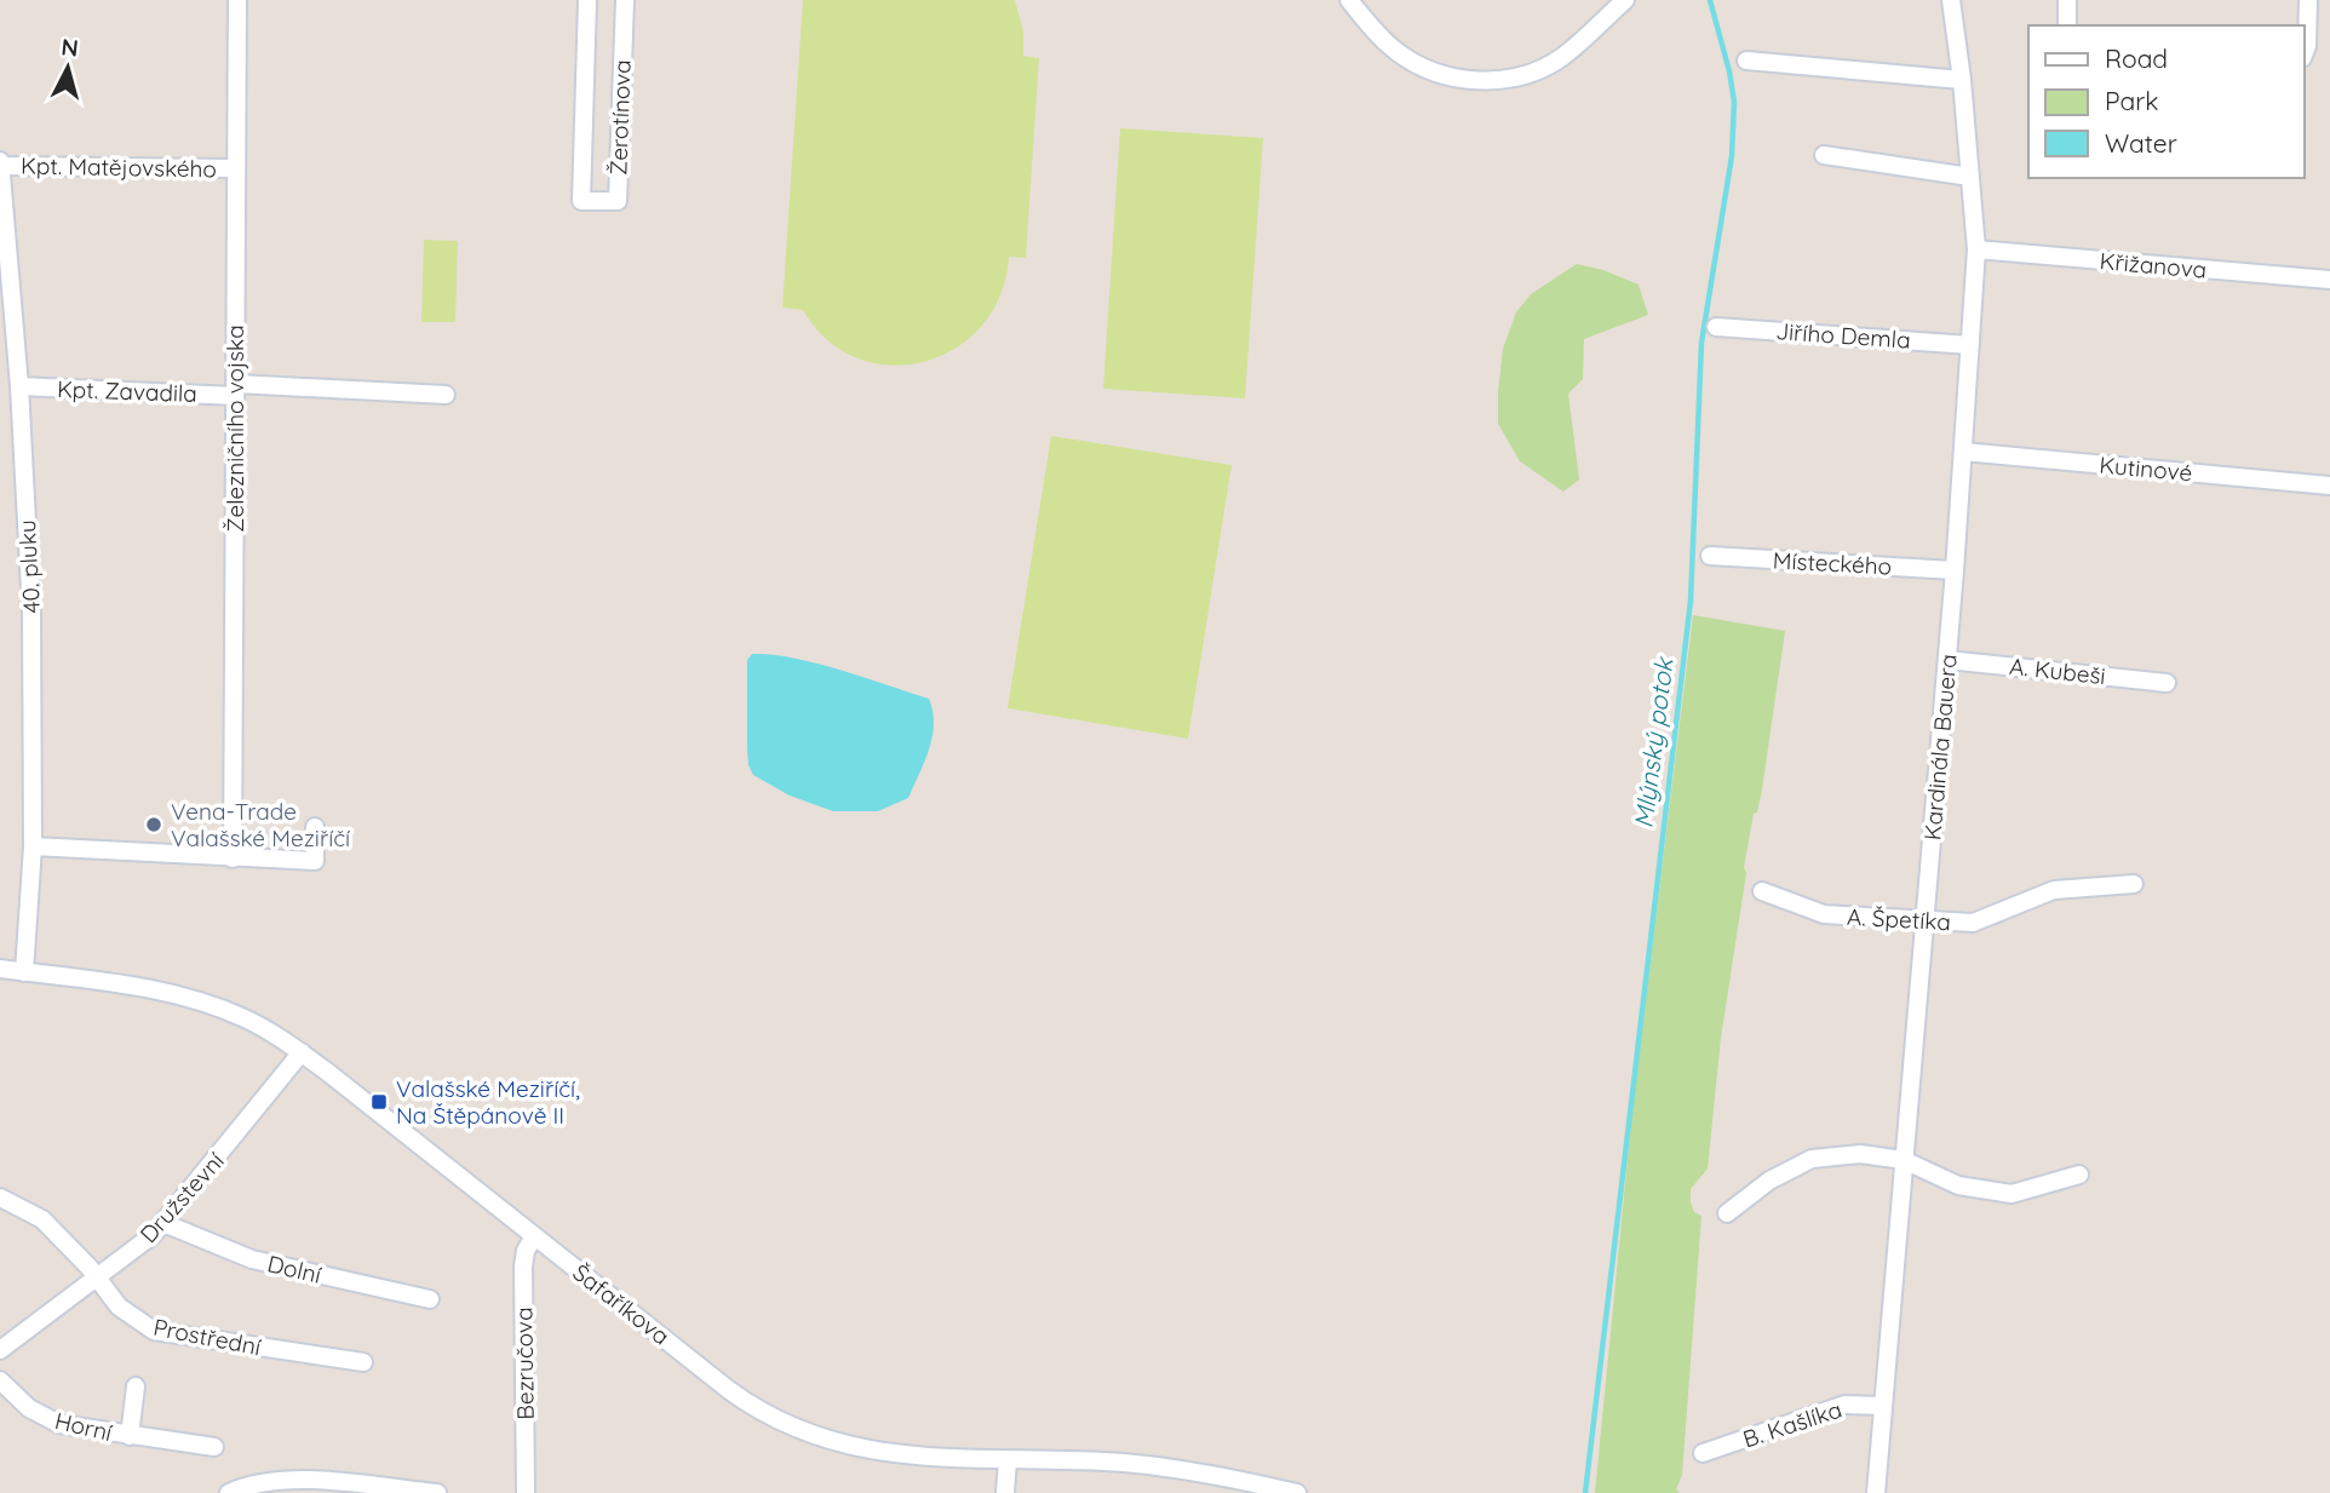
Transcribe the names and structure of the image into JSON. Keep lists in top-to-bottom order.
{
  "streets": {
    "street": [
      "Žerotínova",
      "Kpt. Matějovského",
      "Křižanova",
      "Jiřího Demla",
      "Kpt. Zavadila",
      "Železničního vojska",
      "Kutinové",
      "Místeckého",
      "40. pluku",
      "A. Kubeši",
      "Kardinála Bauera",
      "A. Špetíka",
      "Družstevní",
      "Dolní",
      "Šafaříkova",
      "Prostřední",
      "Bezručova",
      "B. Kašlíka",
      "Horní"
    ]
  },
  "crossings": [
    ["Kpt. Matějovského", "Železničního vojska"],
    ["Kpt. Matějovského", "40. pluku"],
    ["Křižanova", "Kardinála Bauera"],
    ["Jiřího Demla", "Kardinála Bauera"],
    ["Kpt. Zavadila", "Železničního vojska"],
    ["Kpt. Zavadila", "40. pluku"],
    ["Kutinové", "Kardinála Bauera"],
    ["Místeckého", "Kardinála Bauera"],
    ["40. pluku", "Šafaříkova"],
    ["A. Kubeši", "Kardinála Bauera"],
    ["Kardinála Bauera", "A. Špetíka"],
    ["Kardinála Bauera", "B. Kašlíka"],
    ["Družstevní", "Dolní"],
    ["Družstevní", "Šafaříkova"],
    ["Družstevní", "Prostřední"],
    ["Šafaříkova", "Bezručova"]
  ],
  "water": ["Mlýnský potok"],
  "places": {
    "other": ["Vena-Trade Valašské Meziříčí"],
    "transit": ["Valašské Meziříčí, Na Štěpánově II"]
  },
  "legend": ["Road", "Park", "Water"],
  "north": "top"
}
